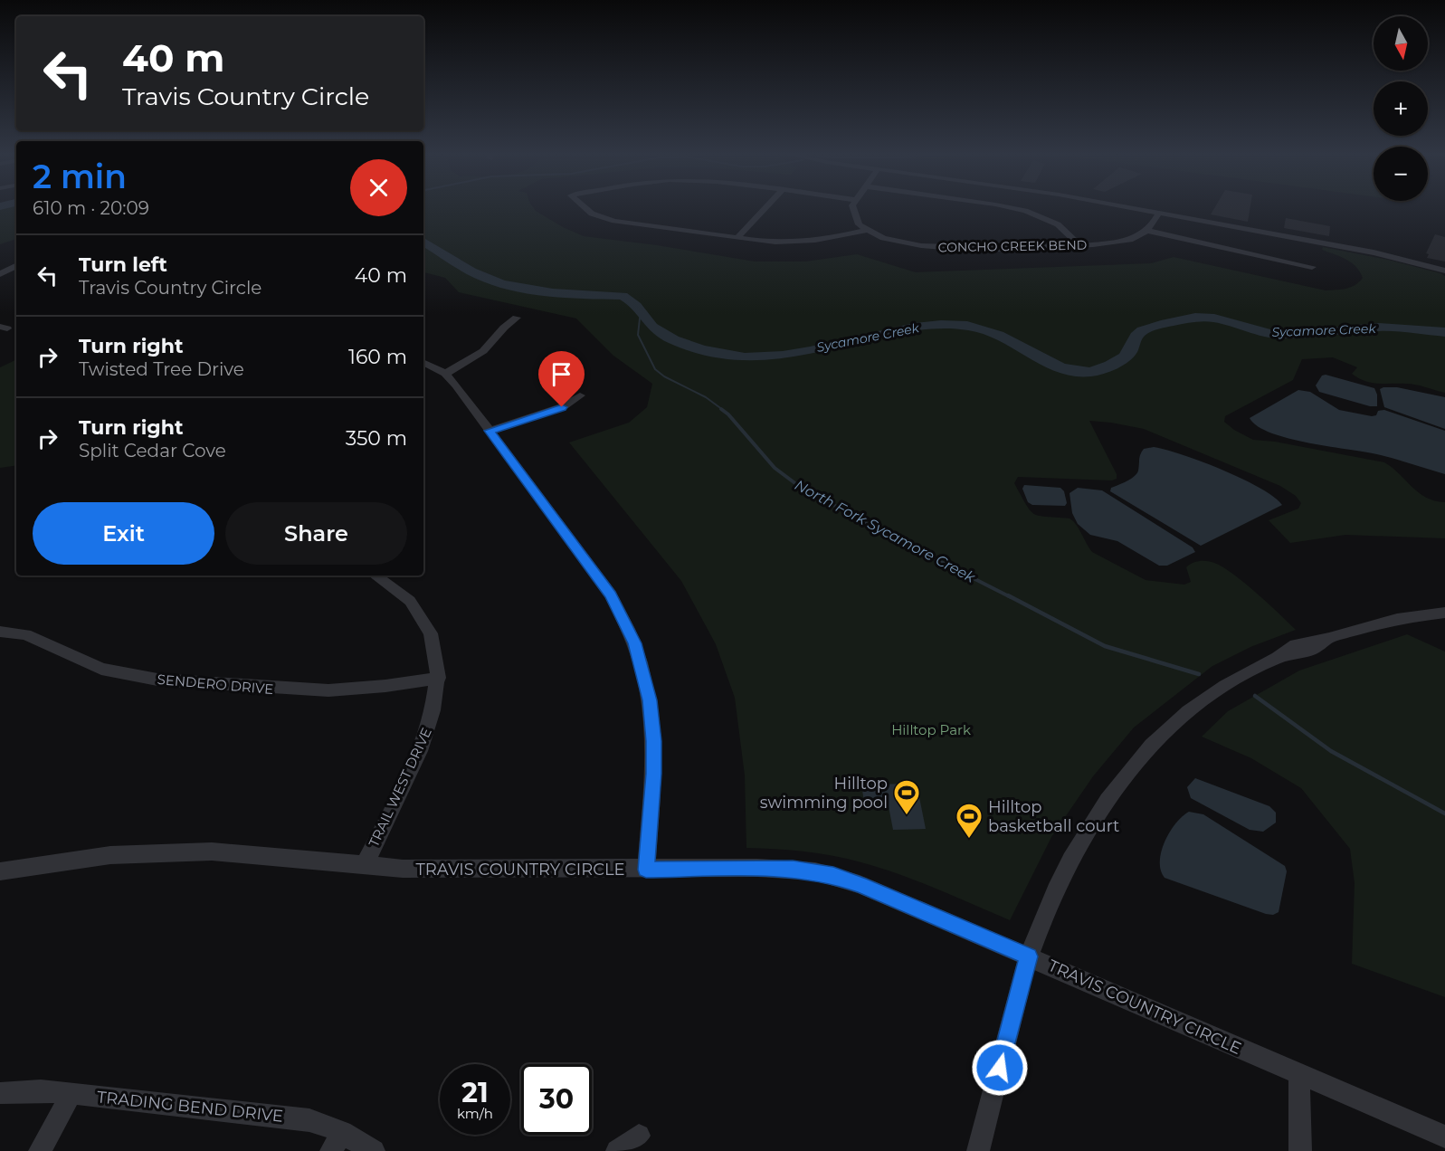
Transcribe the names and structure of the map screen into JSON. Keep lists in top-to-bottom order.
{
  "streets": {
    "street": [
      "CONCHO CREEK BEND",
      "SENDERO DRIVE",
      "TRAIL WEST DRIVE",
      "TRAVIS COUNTRY CIRCLE",
      "TRADING BEND DRIVE"
    ]
  },
  "crossings": [
    ["SENDERO DRIVE", "TRAIL WEST DRIVE"],
    ["TRAIL WEST DRIVE", "TRAVIS COUNTRY CIRCLE"]
  ],
  "water": ["Sycamore Creek", "North Fork Sycamore Creek"],
  "parks": ["Hilltop Park"],
  "places": {
    "sports": ["Hilltop swimming pool", "Hilltop basketball court"]
  },
  "north": "bottom",
  "page": {
    "map_buttons": ["+", "−"],
    "turn": ["40 m", "Travis Country Circle"],
    "heading": ["2 min", "610 m · 20:09"],
    "list": [
      {
        "name": "Turn left",
        "note": "Travis Country Circle",
        "value": "40 m"
      },
      {
        "name": "Turn right",
        "note": "Twisted Tree Drive",
        "value": "160 m"
      },
      {
        "name": "Turn right",
        "note": "Split Cedar Cove",
        "value": "350 m"
      }
    ],
    "buttons": ["Exit", "Share"],
    "speed": "21 km/h",
    "limit": "30"
  }
}
